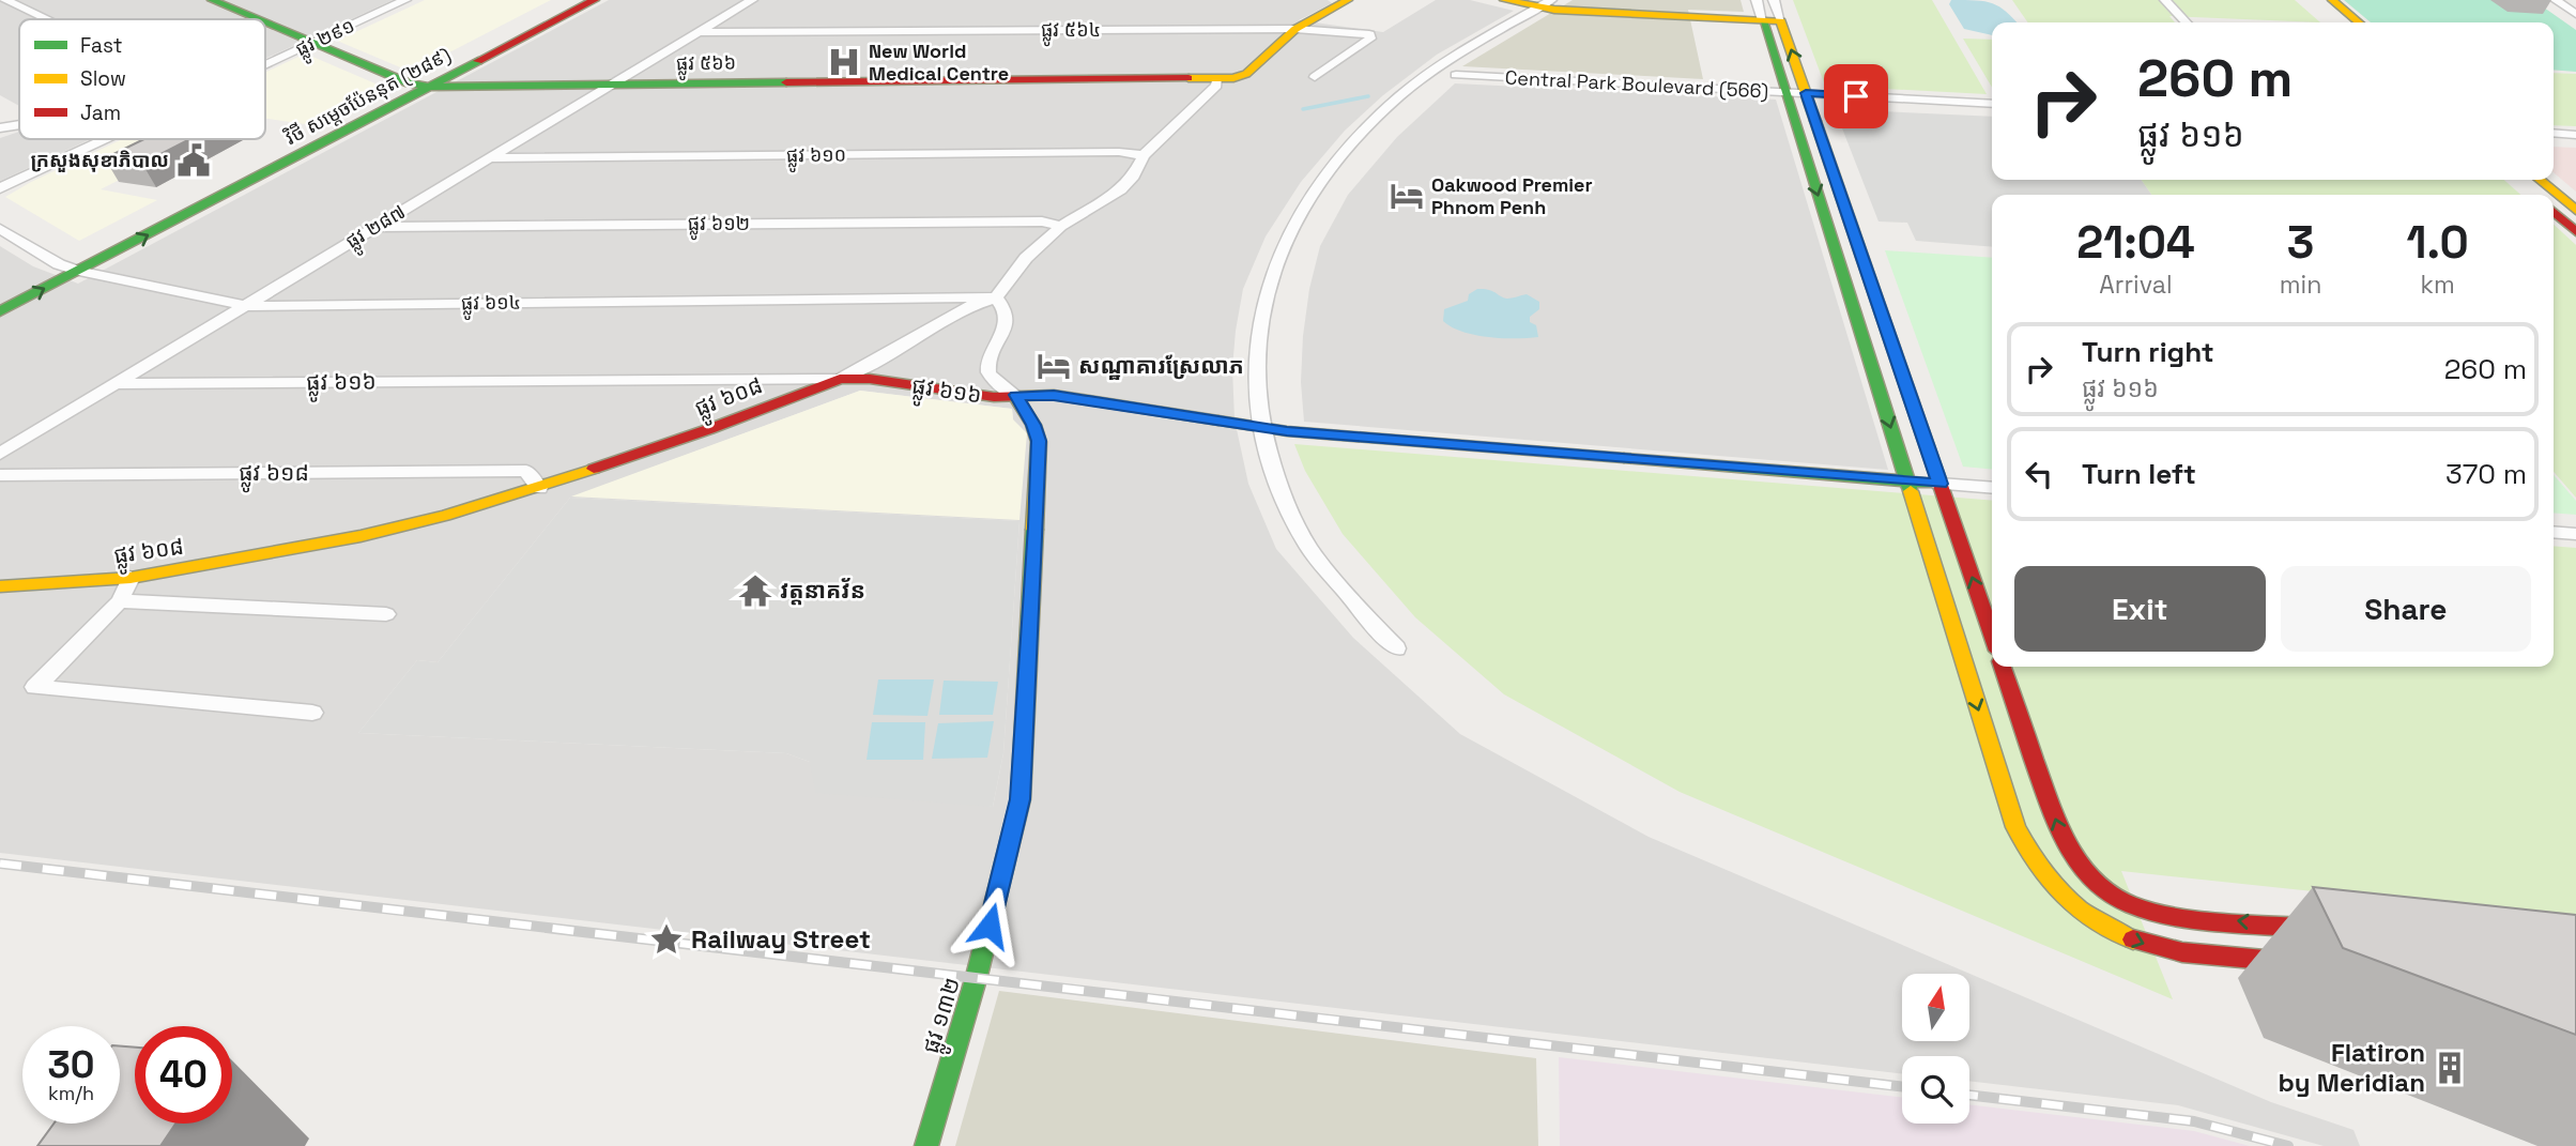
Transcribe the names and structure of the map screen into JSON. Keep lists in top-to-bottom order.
{
  "streets": {
    "street": [
      "ផ្លូវ ៥៦៤",
      "ផ្លូវ ២៩១",
      "ផ្លូវ ៥៦៦",
      "Central Park Boulevard (566)",
      "វិថី សម្តេចប៉ែននុត (២៨៩)",
      "ផ្លូវ ៦១០",
      "ផ្លូវ ៦១២",
      "ផ្លូវ ២៨៧",
      "ផ្លូវ ៦១៤",
      "ផ្លូវ ៦១៦",
      "ផ្លូវ ៦០៨",
      "ផ្លូវ ៦១៨",
      "ផ្លូវ ១៣២"
    ]
  },
  "crossings": [
    ["ផ្លូវ ៥៦៤", "ផ្លូវ ២៨៧"],
    ["ផ្លូវ ២៩១", "ផ្លូវ ៥៦៦"],
    ["ផ្លូវ ៥៦៦", "វិថី សម្តេចប៉ែននុត (២៨៩)"],
    ["ផ្លូវ ៥៦៦", "ផ្លូវ ២៨៧"],
    ["វិថី សម្តេចប៉ែននុត (២៨៩)", "ផ្លូវ ៦១៤"],
    ["ផ្លូវ ៦១០", "ផ្លូវ ២៨៧"],
    ["ផ្លូវ ៦១២", "ផ្លូវ ២៨៧"],
    ["ផ្លូវ ២៨៧", "ផ្លូវ ៦១៤"],
    ["ផ្លូវ ២៨៧", "ផ្លូវ ៦១៦"],
    ["ផ្លូវ ៦១៤", "ផ្លូវ ៦០៨"],
    ["ផ្លូវ ៦១៤", "ផ្លូវ ១៣២"],
    ["ផ្លូវ ៦១៦", "ផ្លូវ ៦០៨"],
    ["ផ្លូវ ៦១៦", "ផ្លូវ ១៣២"],
    ["ផ្លូវ ៦០៨", "ផ្លូវ ៦១៨"],
    ["ផ្លូវ ៦០៨", "ផ្លូវ ១៣២"]
  ],
  "places": {
    "hospital": ["New World Medical Centre"],
    "public building": ["ក្រសួងសុខាភិបាល"],
    "hotel": ["Oakwood Premier Phnom Penh", "សណ្ឋាគារស្រែលាភ"],
    "temple": ["វត្តនាគវ័ន"],
    "place": ["Railway Street"],
    "building": ["Flatiron by Meridian"]
  },
  "legend": ["Fast", "Slow", "Jam"],
  "north": "top",
  "page": {
    "turn": ["260 m", "ផ្លូវ ៦១៦"],
    "eta": [
      "21:04",
      "Arrival",
      "3",
      "min",
      "1.0",
      "km"
    ],
    "list": [
      {
        "name": "Turn right",
        "note": "ផ្លូវ ៦១៦",
        "value": "260 m"
      },
      {
        "name": "Turn left",
        "value": "370 m"
      }
    ],
    "buttons": ["Exit", "Share"],
    "speed": "30 km/h",
    "limit": "40"
  }
}
